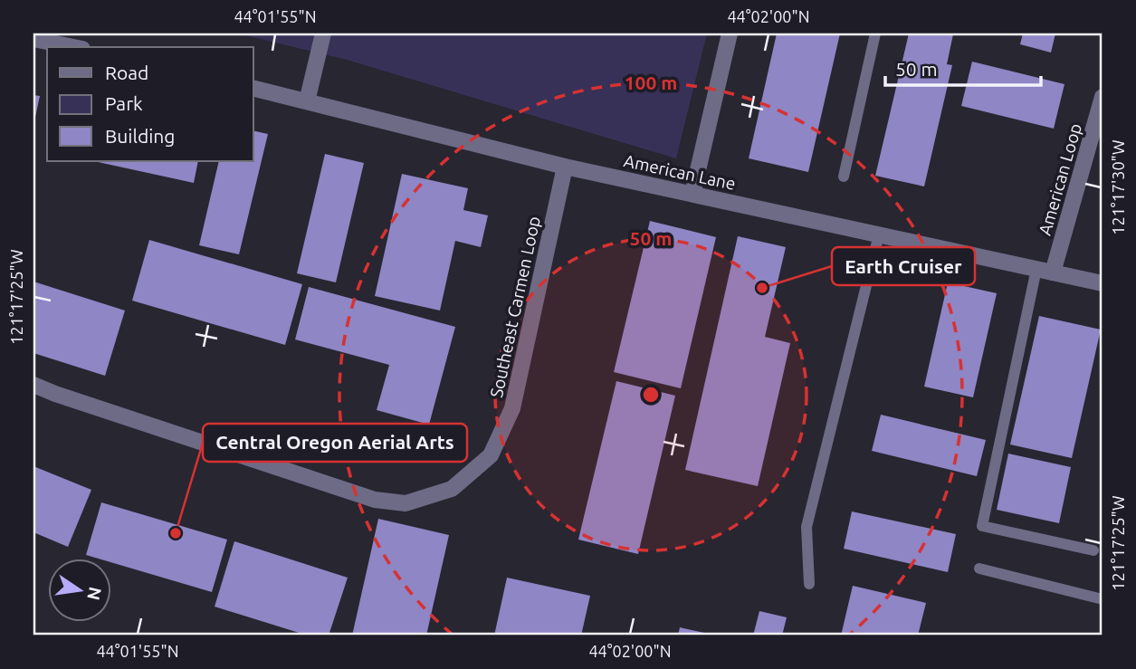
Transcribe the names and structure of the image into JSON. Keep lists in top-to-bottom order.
{
  "streets": {
    "street": ["American Lane", "American Loop", "Southeast Carmen Loop"]
  },
  "crossings": [
    ["American Lane", "American Loop"],
    ["American Lane", "Southeast Carmen Loop"]
  ],
  "places": ["Earth Cruiser", "Central Oregon Aerial Arts"],
  "legend": ["Road", "Park", "Building"],
  "scale_bar": "50 m",
  "north": "right",
  "coordinates": [
    "44°01'55\"N",
    "44°02'00\"N",
    "121°17'30\"W",
    "121°17'25\"W"
  ],
  "rings": ["100 m", "50 m"]
}
